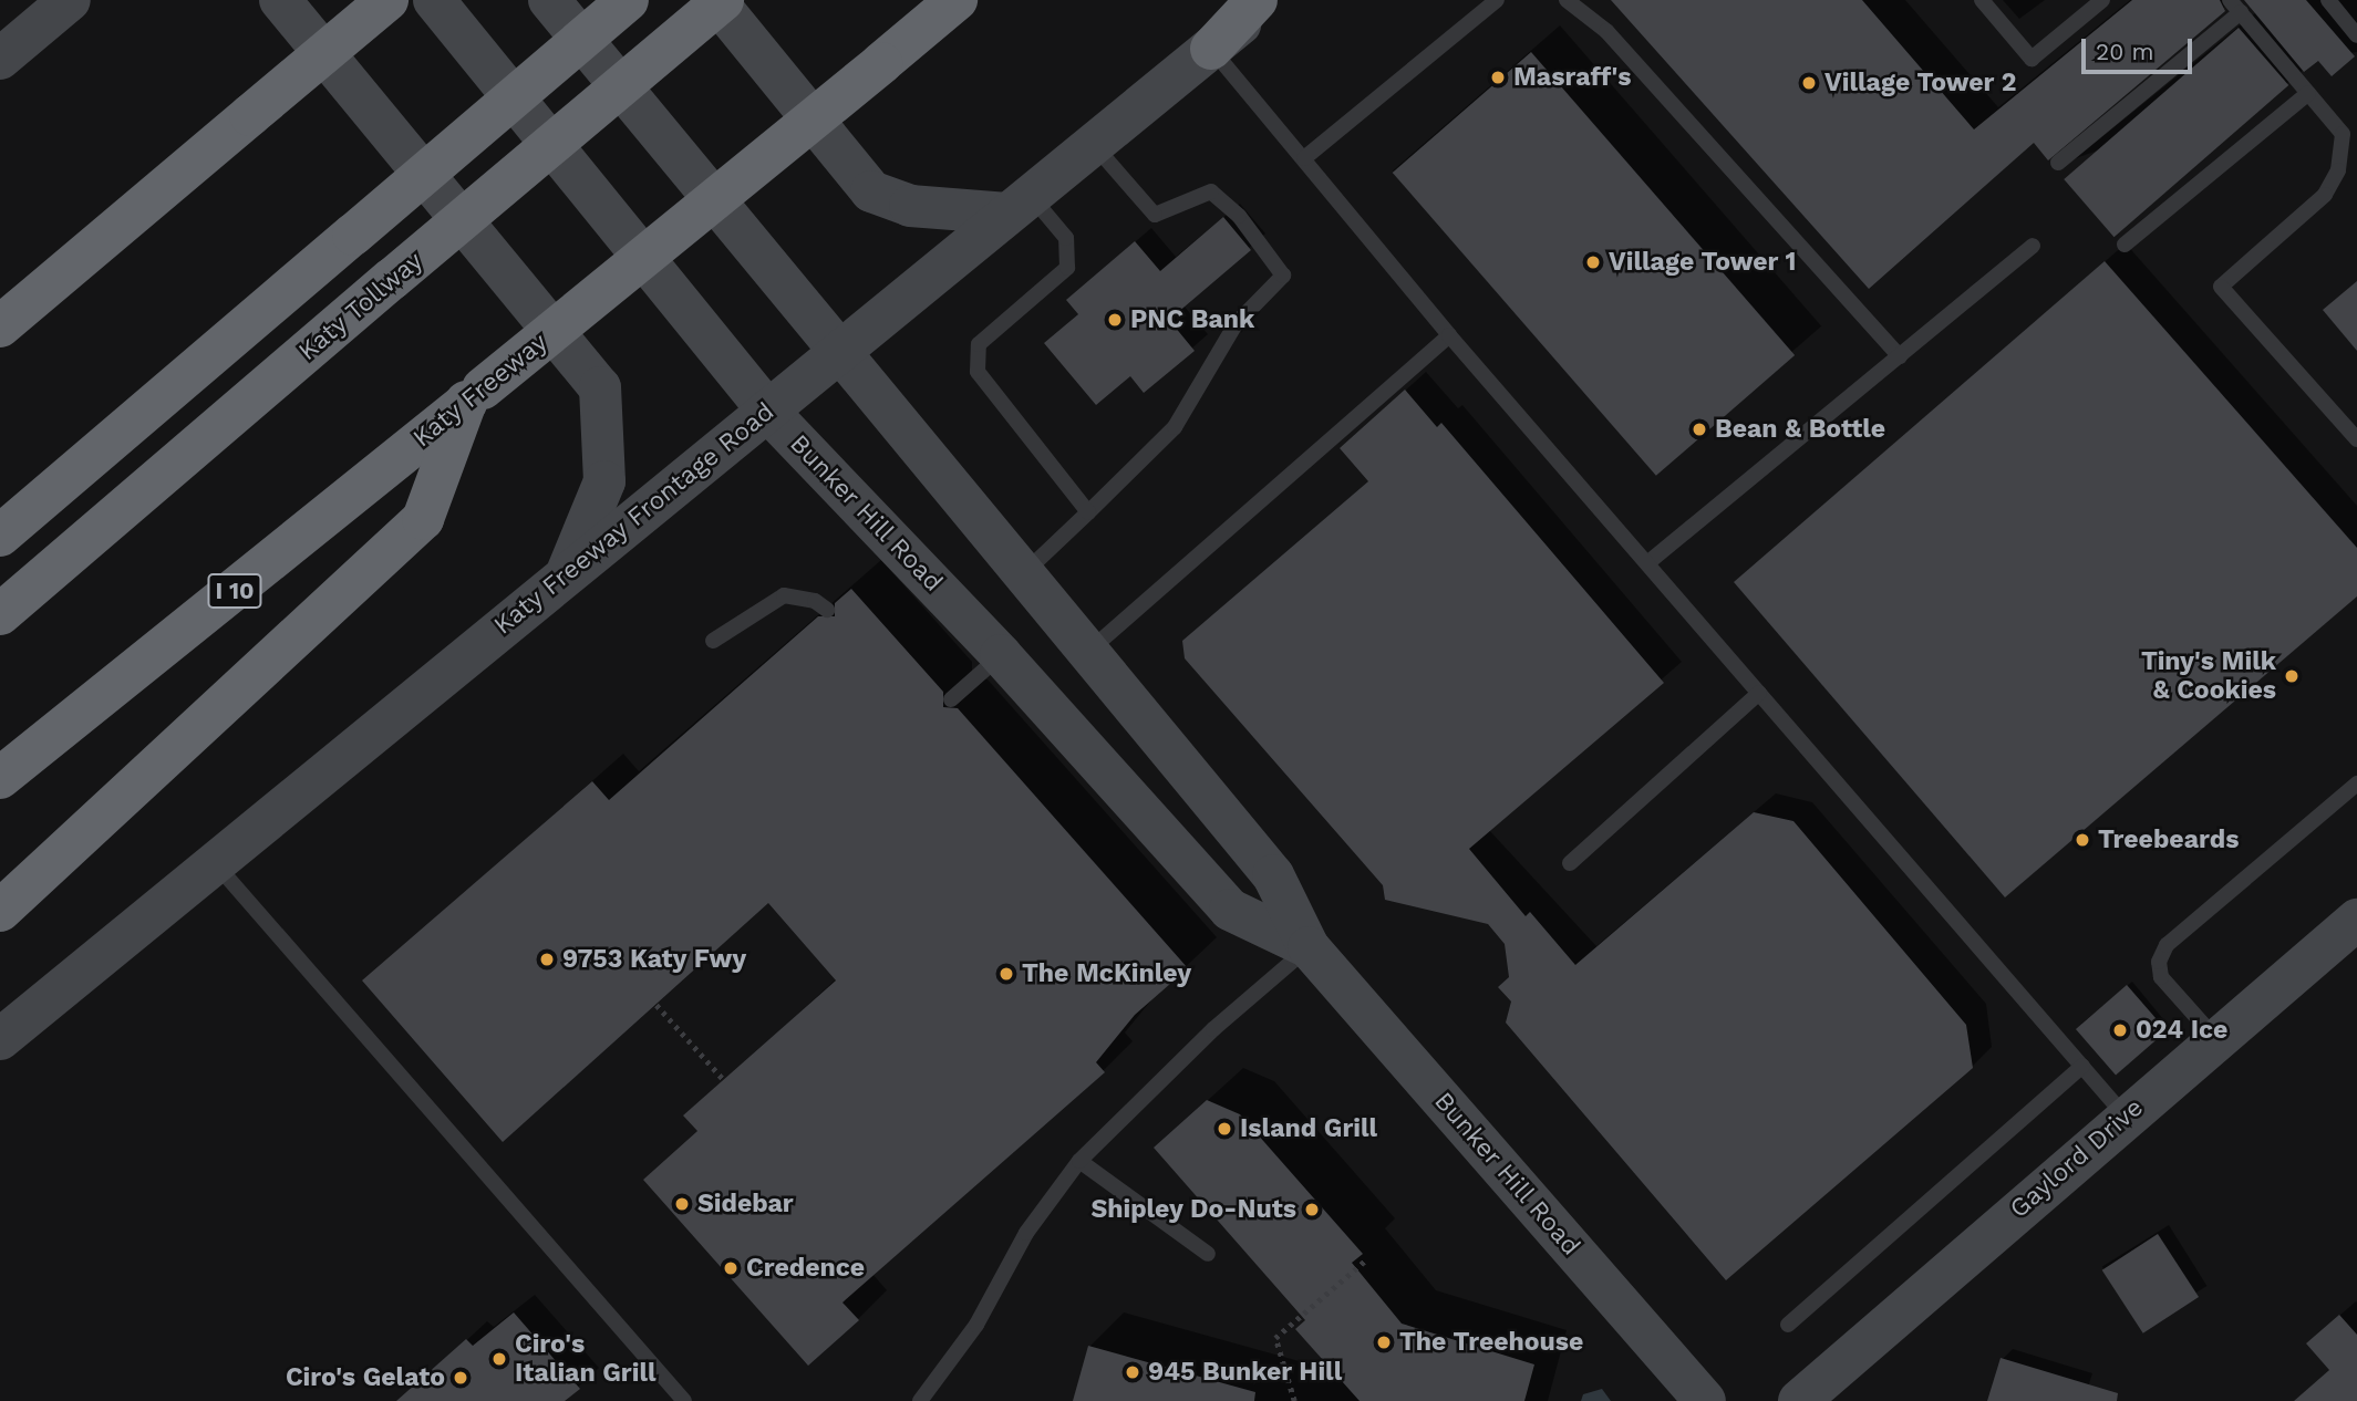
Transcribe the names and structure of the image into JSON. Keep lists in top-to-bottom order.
{
  "streets": {
    "highway": ["Katy Tollway", "Katy Freeway", "I 10"],
    "street": ["Bunker Hill Road", "Katy Freeway Frontage Road", "Gaylord Drive"]
  },
  "crossings": [
    ["Bunker Hill Road", "Katy Freeway Frontage Road"]
  ],
  "places": [
    "Masraff's",
    "Village Tower 2",
    "Village Tower 1",
    "PNC Bank",
    "Bean & Bottle",
    "Tiny's Milk & Cookies",
    "Treebeards",
    "9753 Katy Fwy",
    "The McKinley",
    "024 Ice",
    "Island Grill",
    "Sidebar",
    "Shipley Do-Nuts",
    "Credence",
    "The Treehouse",
    "Ciro's Italian Grill",
    "945 Bunker Hill",
    "Ciro's Gelato"
  ],
  "scale_bar": "20 m"
}
